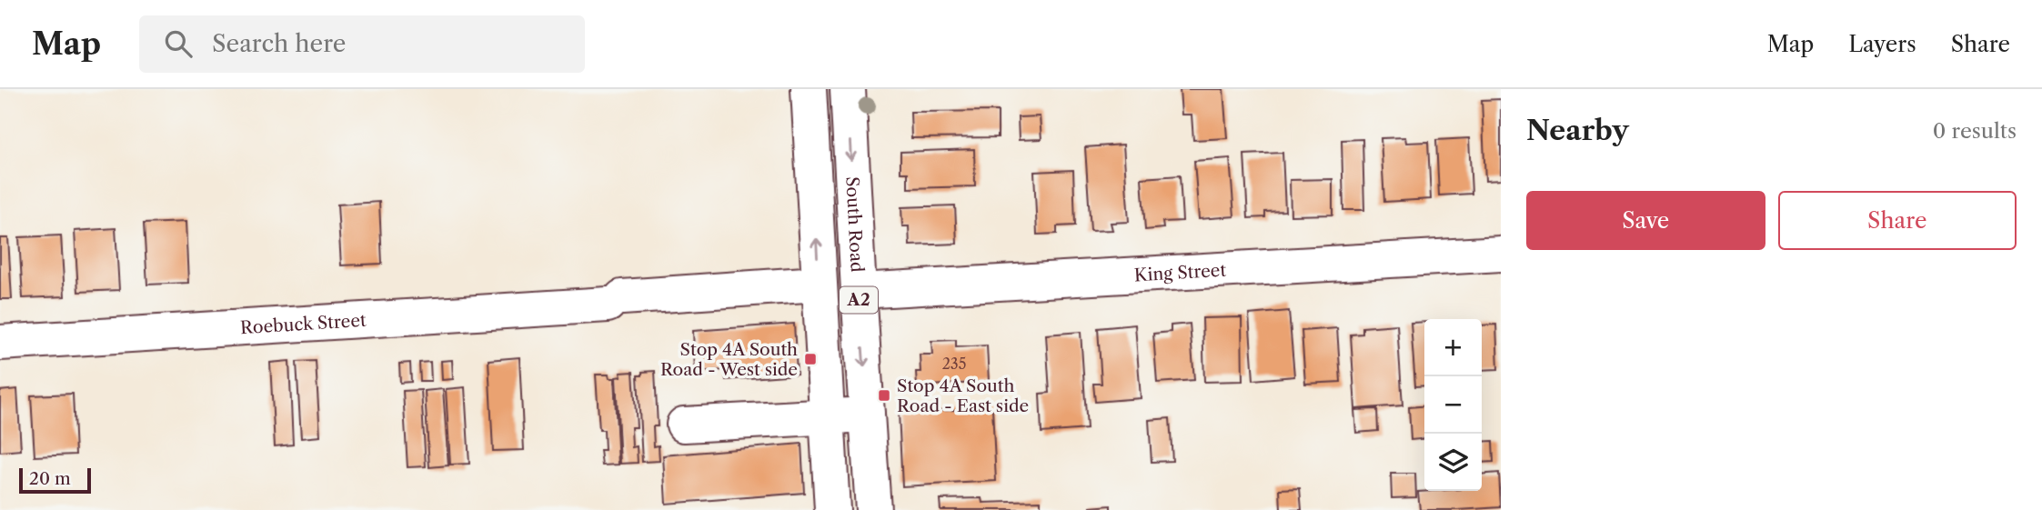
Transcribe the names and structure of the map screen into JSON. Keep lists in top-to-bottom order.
{
  "streets": {
    "main road": [
      "South Road",
      "King Street",
      "A2",
      "Roebuck Street"
    ]
  },
  "crossings": [
    ["South Road", "King Street"],
    ["A2", "Roebuck Street"]
  ],
  "places": {
    "transit": ["Stop 4A South Road - West side", "Stop 4A South Road - East side"]
  },
  "house_numbers": ["235"],
  "scale_bar": "20 m",
  "page": {
    "header": "Map",
    "search": "Search here",
    "nav": ["Map", "Layers", "Share"],
    "heading": ["Nearby", "0 results"],
    "buttons": ["Save", "Share"],
    "map_buttons": ["+", "−"],
    "scale": "20 m"
  }
}
